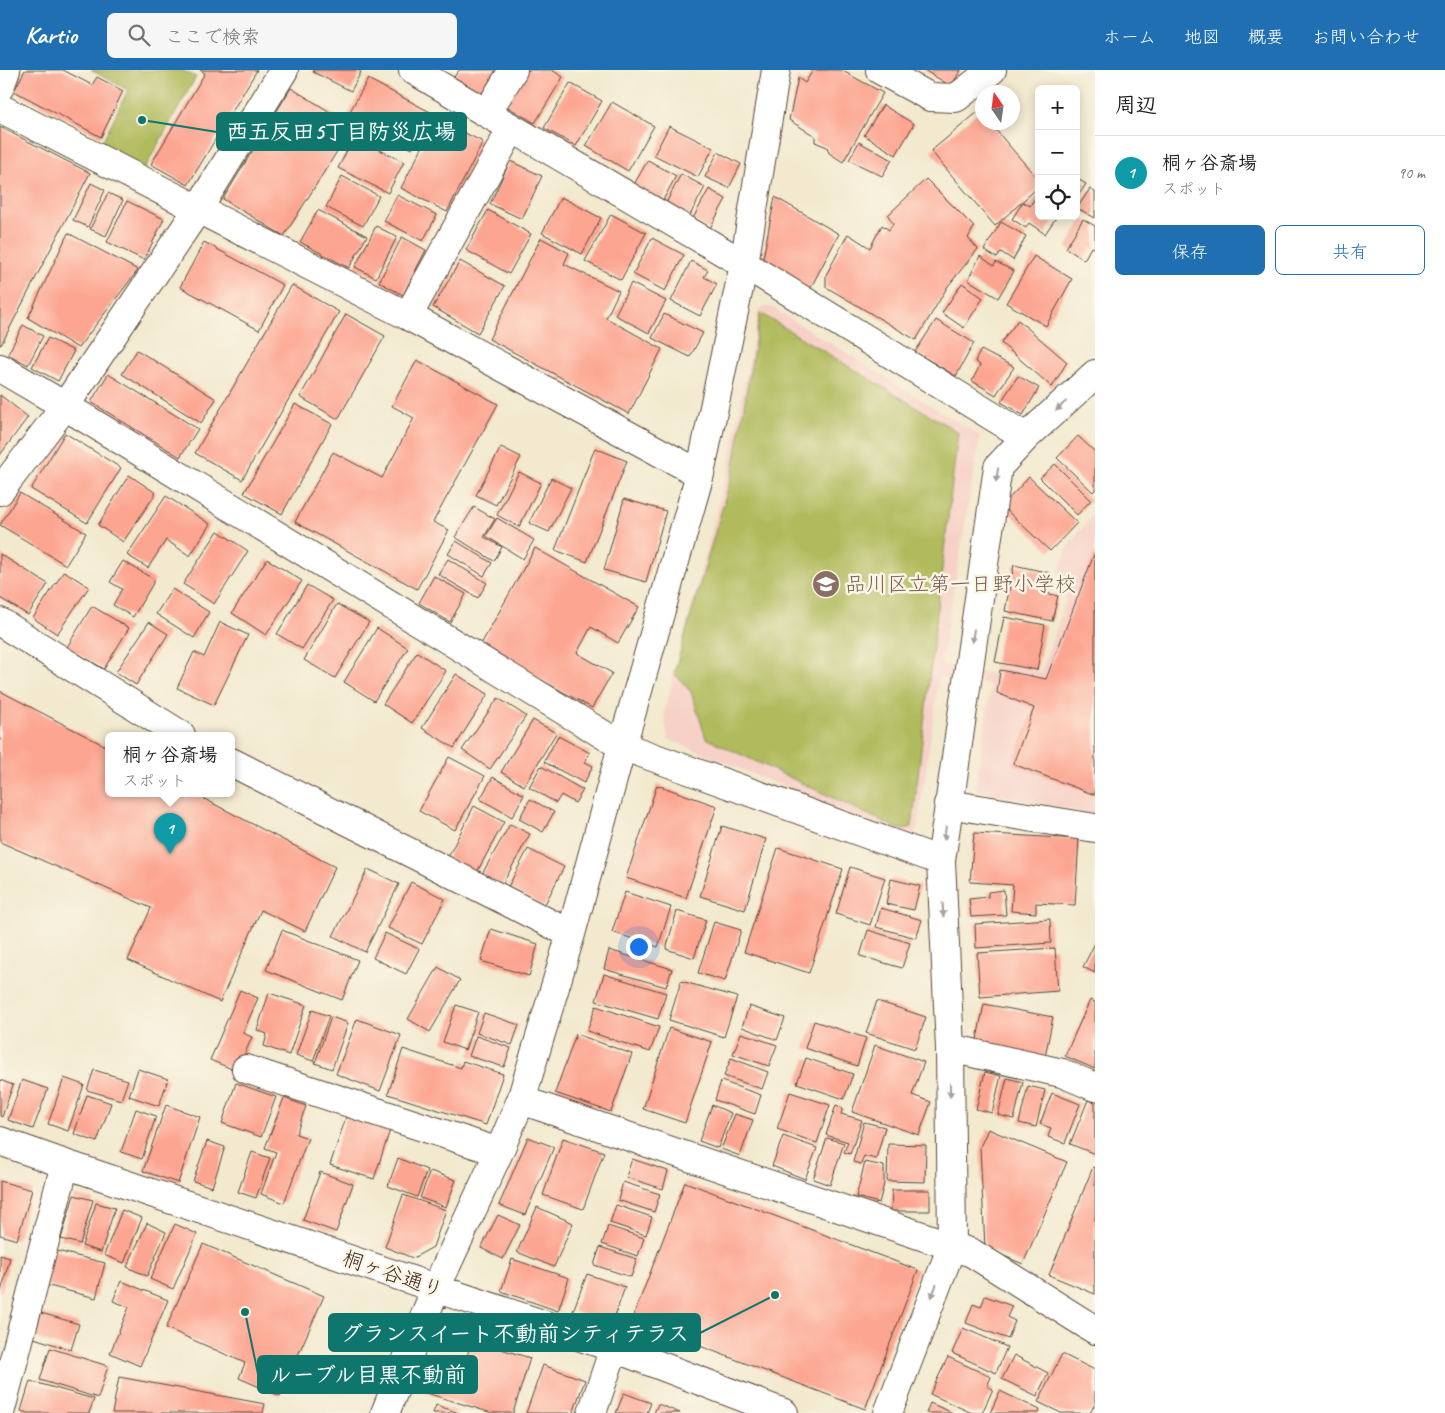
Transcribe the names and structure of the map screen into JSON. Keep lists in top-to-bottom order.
{
  "streets": {
    "street": ["桐ヶ谷通り"]
  },
  "places": {
    "other": ["西五反田5丁目防災広場", "グランスイート不動前シティテラス", "ルーブル目黒不動前"],
    "school or university": ["品川区立第一日野小学校"]
  },
  "north": "top",
  "page": {
    "header": "Kartio",
    "search": "ここで検索",
    "nav": [
      "ホーム",
      "地図",
      "概要",
      "お問い合わせ"
    ],
    "heading": "周辺",
    "map_buttons": ["+", "−"],
    "list": [
      {
        "mark": "1",
        "name": "桐ヶ谷斎場",
        "note": "スポット",
        "value": "90 m"
      }
    ],
    "buttons": ["保存", "共有"],
    "popup": ["桐ヶ谷斎場", "スポット"],
    "pins": "1"
  }
}
